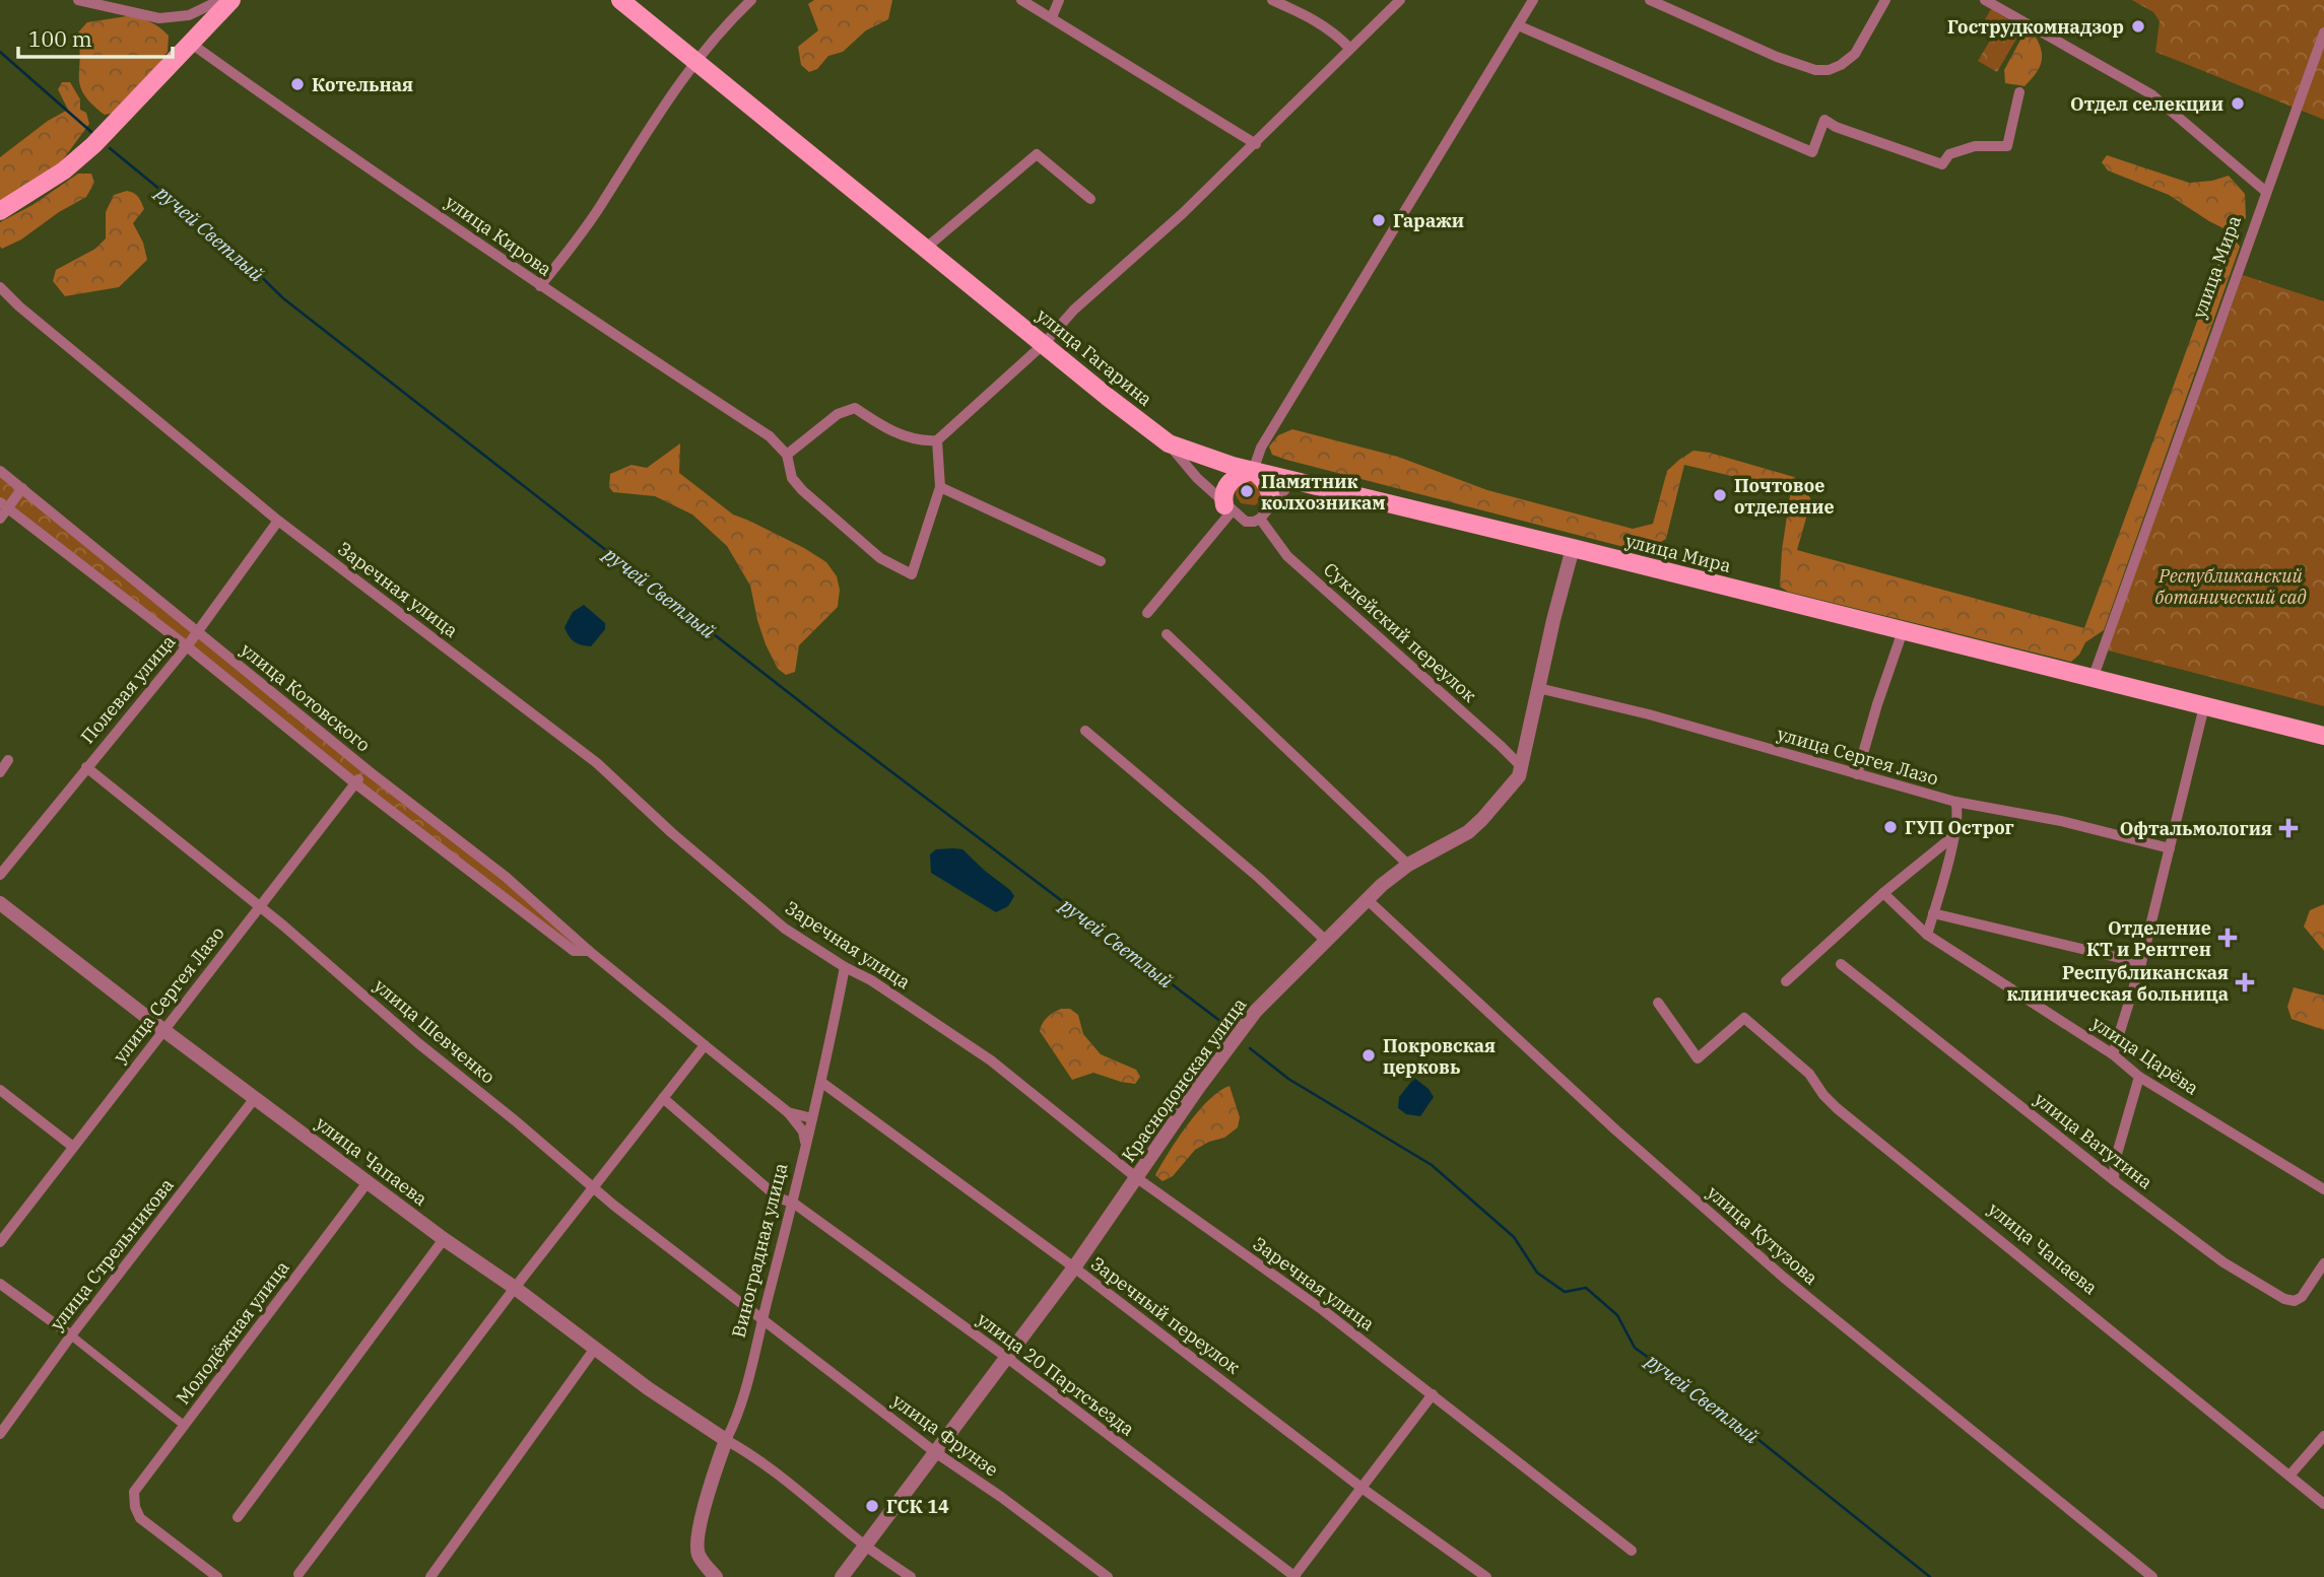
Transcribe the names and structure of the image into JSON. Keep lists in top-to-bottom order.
{
  "streets": {
    "main road": ["улица Мира", "улица Гагарина"],
    "street": [
      "улица Кирова",
      "Заречная улица",
      "Суклейский переулок",
      "Полевая улица",
      "улица Котовского",
      "улица Сергея Лазо",
      "улица Шевченко",
      "улица Царёва",
      "Краснодонская улица",
      "улица Ватутина",
      "улица Чапаева",
      "улица Кутузова",
      "Виноградная улица",
      "улица Стрельникова",
      "Заречный переулок",
      "Молодёжная улица",
      "улица 20 Партсъезда",
      "улица Фрунзе"
    ]
  },
  "crossings": [
    ["улица Мира", "улица Гагарина"],
    ["улица Мира", "Суклейский переулок"],
    ["улица Мира", "Краснодонская улица"],
    ["улица Гагарина", "Суклейский переулок"],
    ["Заречная улица", "Полевая улица"],
    ["Заречная улица", "Краснодонская улица"],
    ["Заречная улица", "Виноградная улица"],
    ["Суклейский переулок", "Краснодонская улица"],
    ["Полевая улица", "улица Котовского"],
    ["Полевая улица", "улица Шевченко"],
    ["улица Котовского", "улица Сергея Лазо"],
    ["улица Котовского", "Виноградная улица"],
    ["улица Сергея Лазо", "улица Шевченко"],
    ["улица Сергея Лазо", "Краснодонская улица"],
    ["улица Сергея Лазо", "улица Чапаева"],
    ["улица Шевченко", "Виноградная улица"],
    ["улица Шевченко", "улица Фрунзе"],
    ["Краснодонская улица", "улица Кутузова"],
    ["Краснодонская улица", "Заречный переулок"],
    ["Краснодонская улица", "улица 20 Партсъезда"],
    ["Краснодонская улица", "улица Фрунзе"],
    ["улица Чапаева", "Виноградная улица"],
    ["улица Чапаева", "улица Стрельникова"],
    ["улица Чапаева", "Молодёжная улица"],
    ["Виноградная улица", "Заречный переулок"],
    ["Виноградная улица", "улица 20 Партсъезда"],
    ["Виноградная улица", "улица Фрунзе"]
  ],
  "water": ["ручей Светлый"],
  "parks": ["Республиканский ботанический сад"],
  "places": {
    "other": [
      "Гострудкомнадзор",
      "Котельная",
      "Отдел селекции",
      "Гаражи",
      "Памятник колхозникам",
      "Почтовое отделение",
      "ГУП Острог",
      "Покровская церковь",
      "ГСК 14"
    ],
    "health": ["Офтальмология", "Отделение КТ и Рентген", "Республиканская клиническая больница"]
  },
  "scale_bar": "100 m"
}
